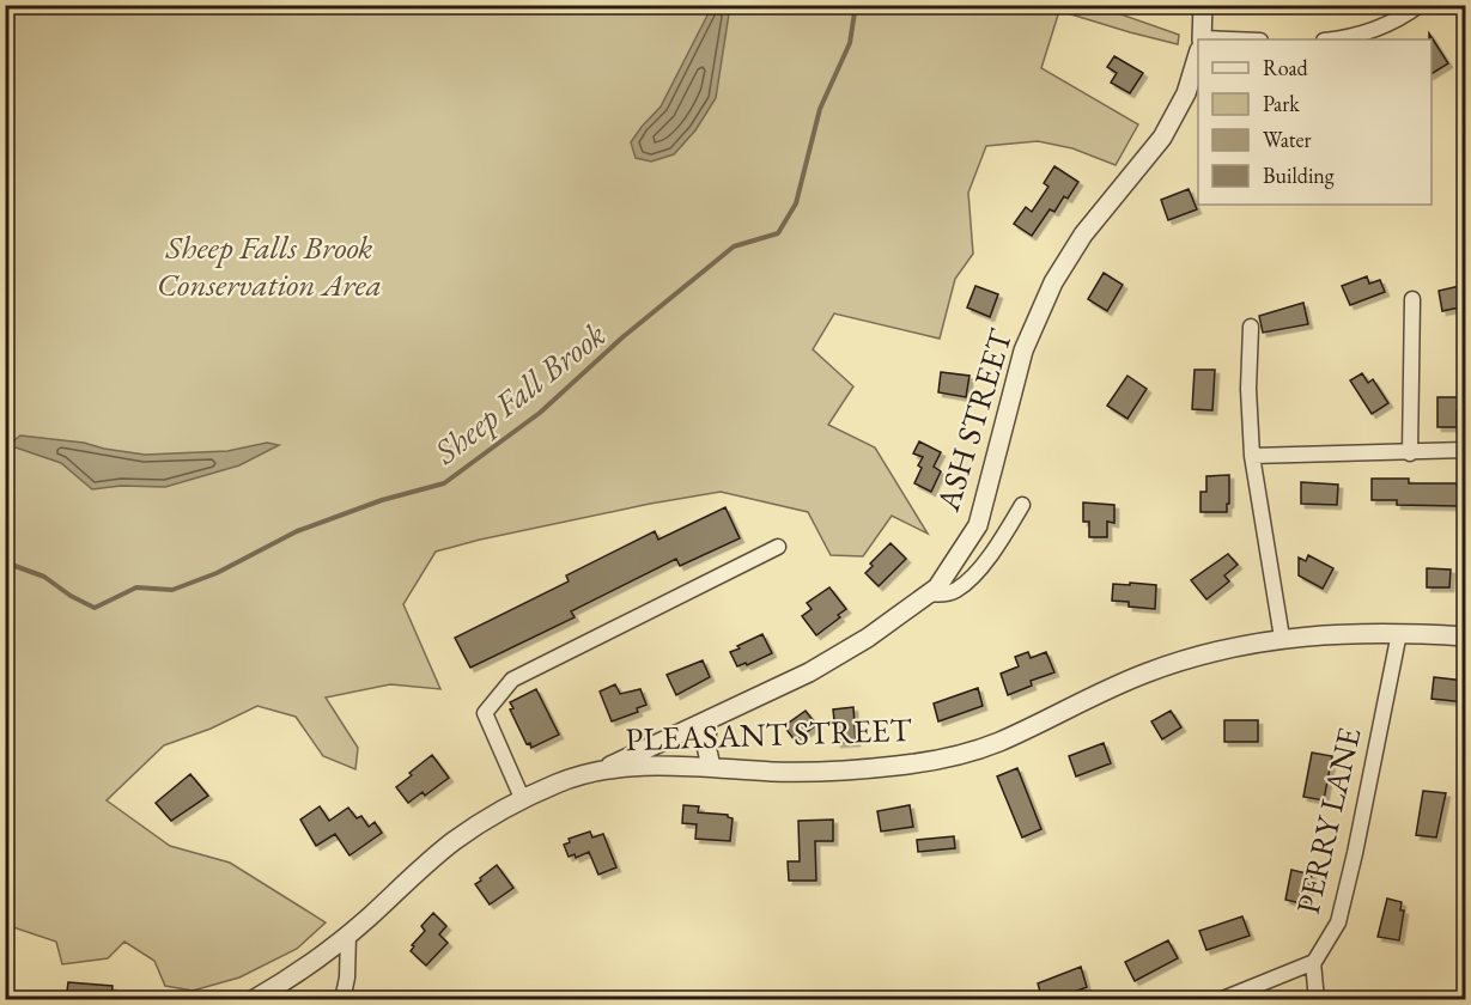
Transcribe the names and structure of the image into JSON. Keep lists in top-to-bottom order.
{
  "streets": {
    "street": ["ASH STREET", "PLEASANT STREET", "PERRY LANE"]
  },
  "crossings": [
    ["ASH STREET", "PLEASANT STREET"],
    ["PLEASANT STREET", "PERRY LANE"]
  ],
  "water": ["Sheep Fall Brook"],
  "parks": ["Sheep Falls Brook Conservation Area"],
  "legend": [
    "Road",
    "Park",
    "Water",
    "Building"
  ]
}
